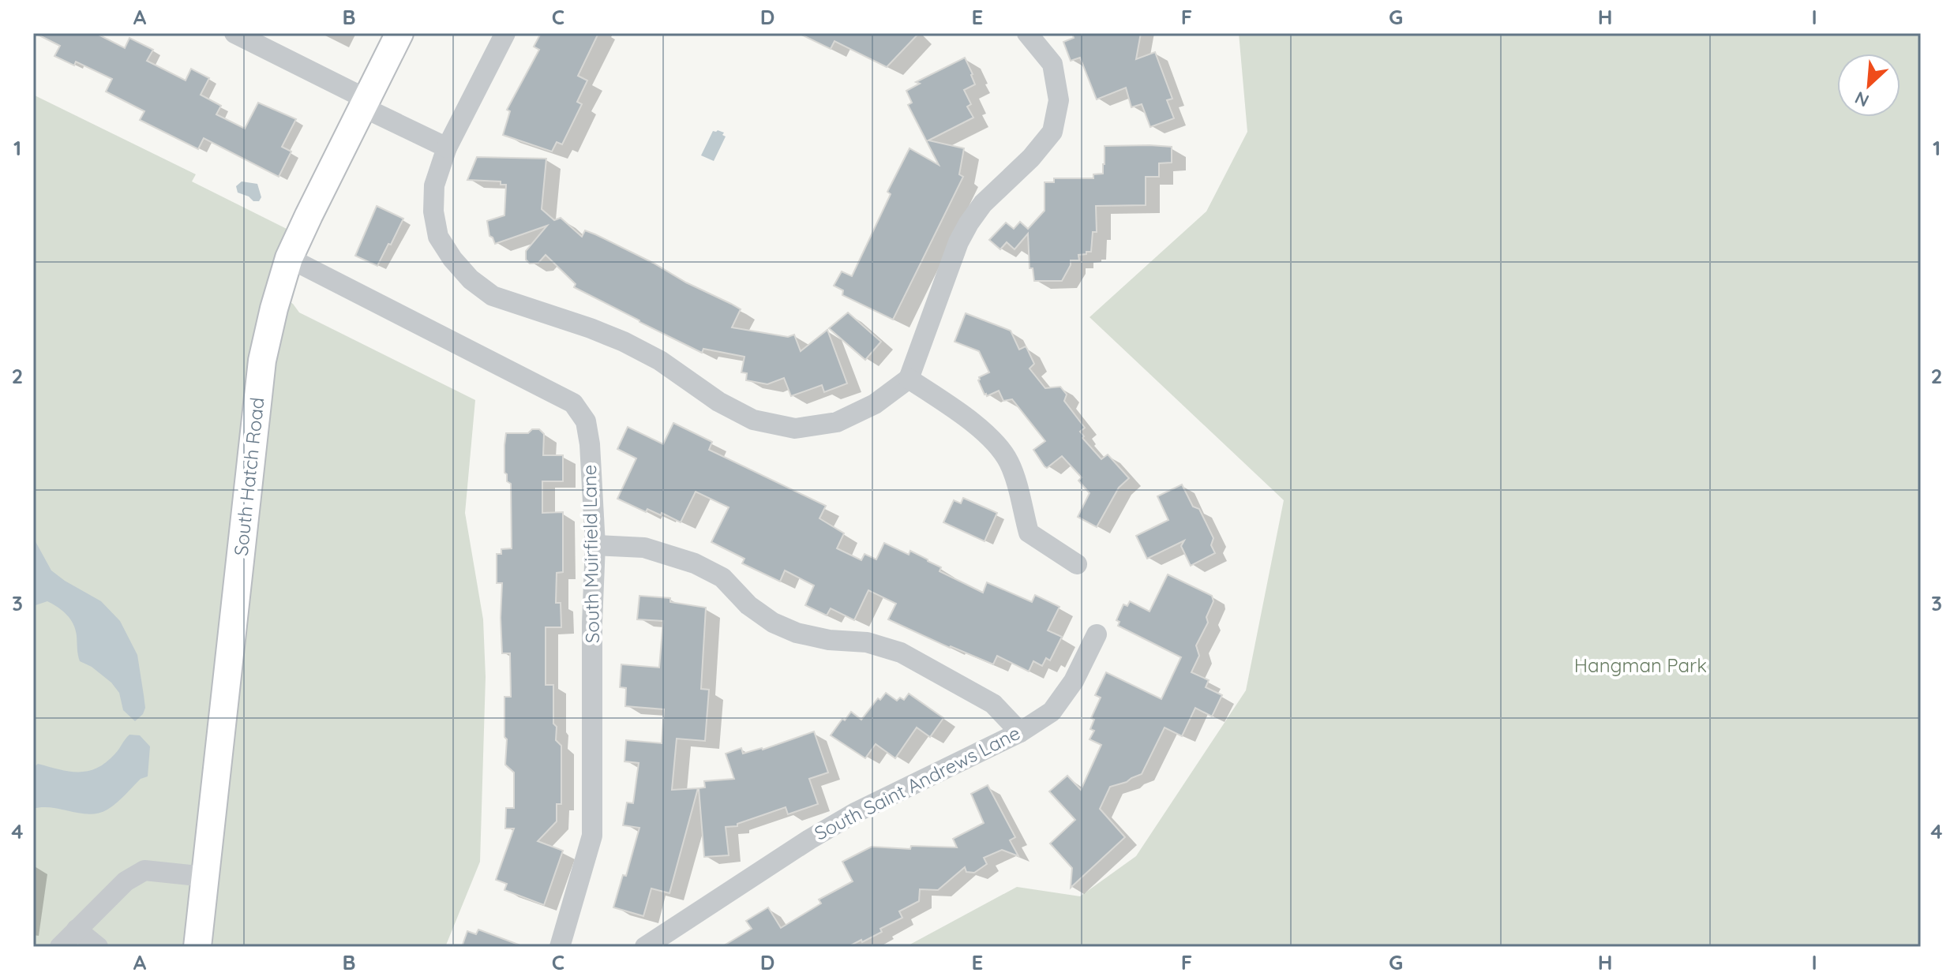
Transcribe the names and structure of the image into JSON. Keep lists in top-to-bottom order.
{
  "streets": {
    "main road": ["South Hatch Road"],
    "street": ["South Muirfield Lane", "South Saint Andrews Lane"]
  },
  "crossings": [
    ["South Hatch Road", "South Muirfield Lane"]
  ],
  "parks": ["Hangman Park"],
  "north": "bottom left",
  "grid": {
    "columns": [
      "A",
      "B",
      "C",
      "D",
      "E",
      "F",
      "G",
      "H",
      "I"
    ],
    "rows": [
      "1",
      "2",
      "3",
      "4"
    ]
  }
}
